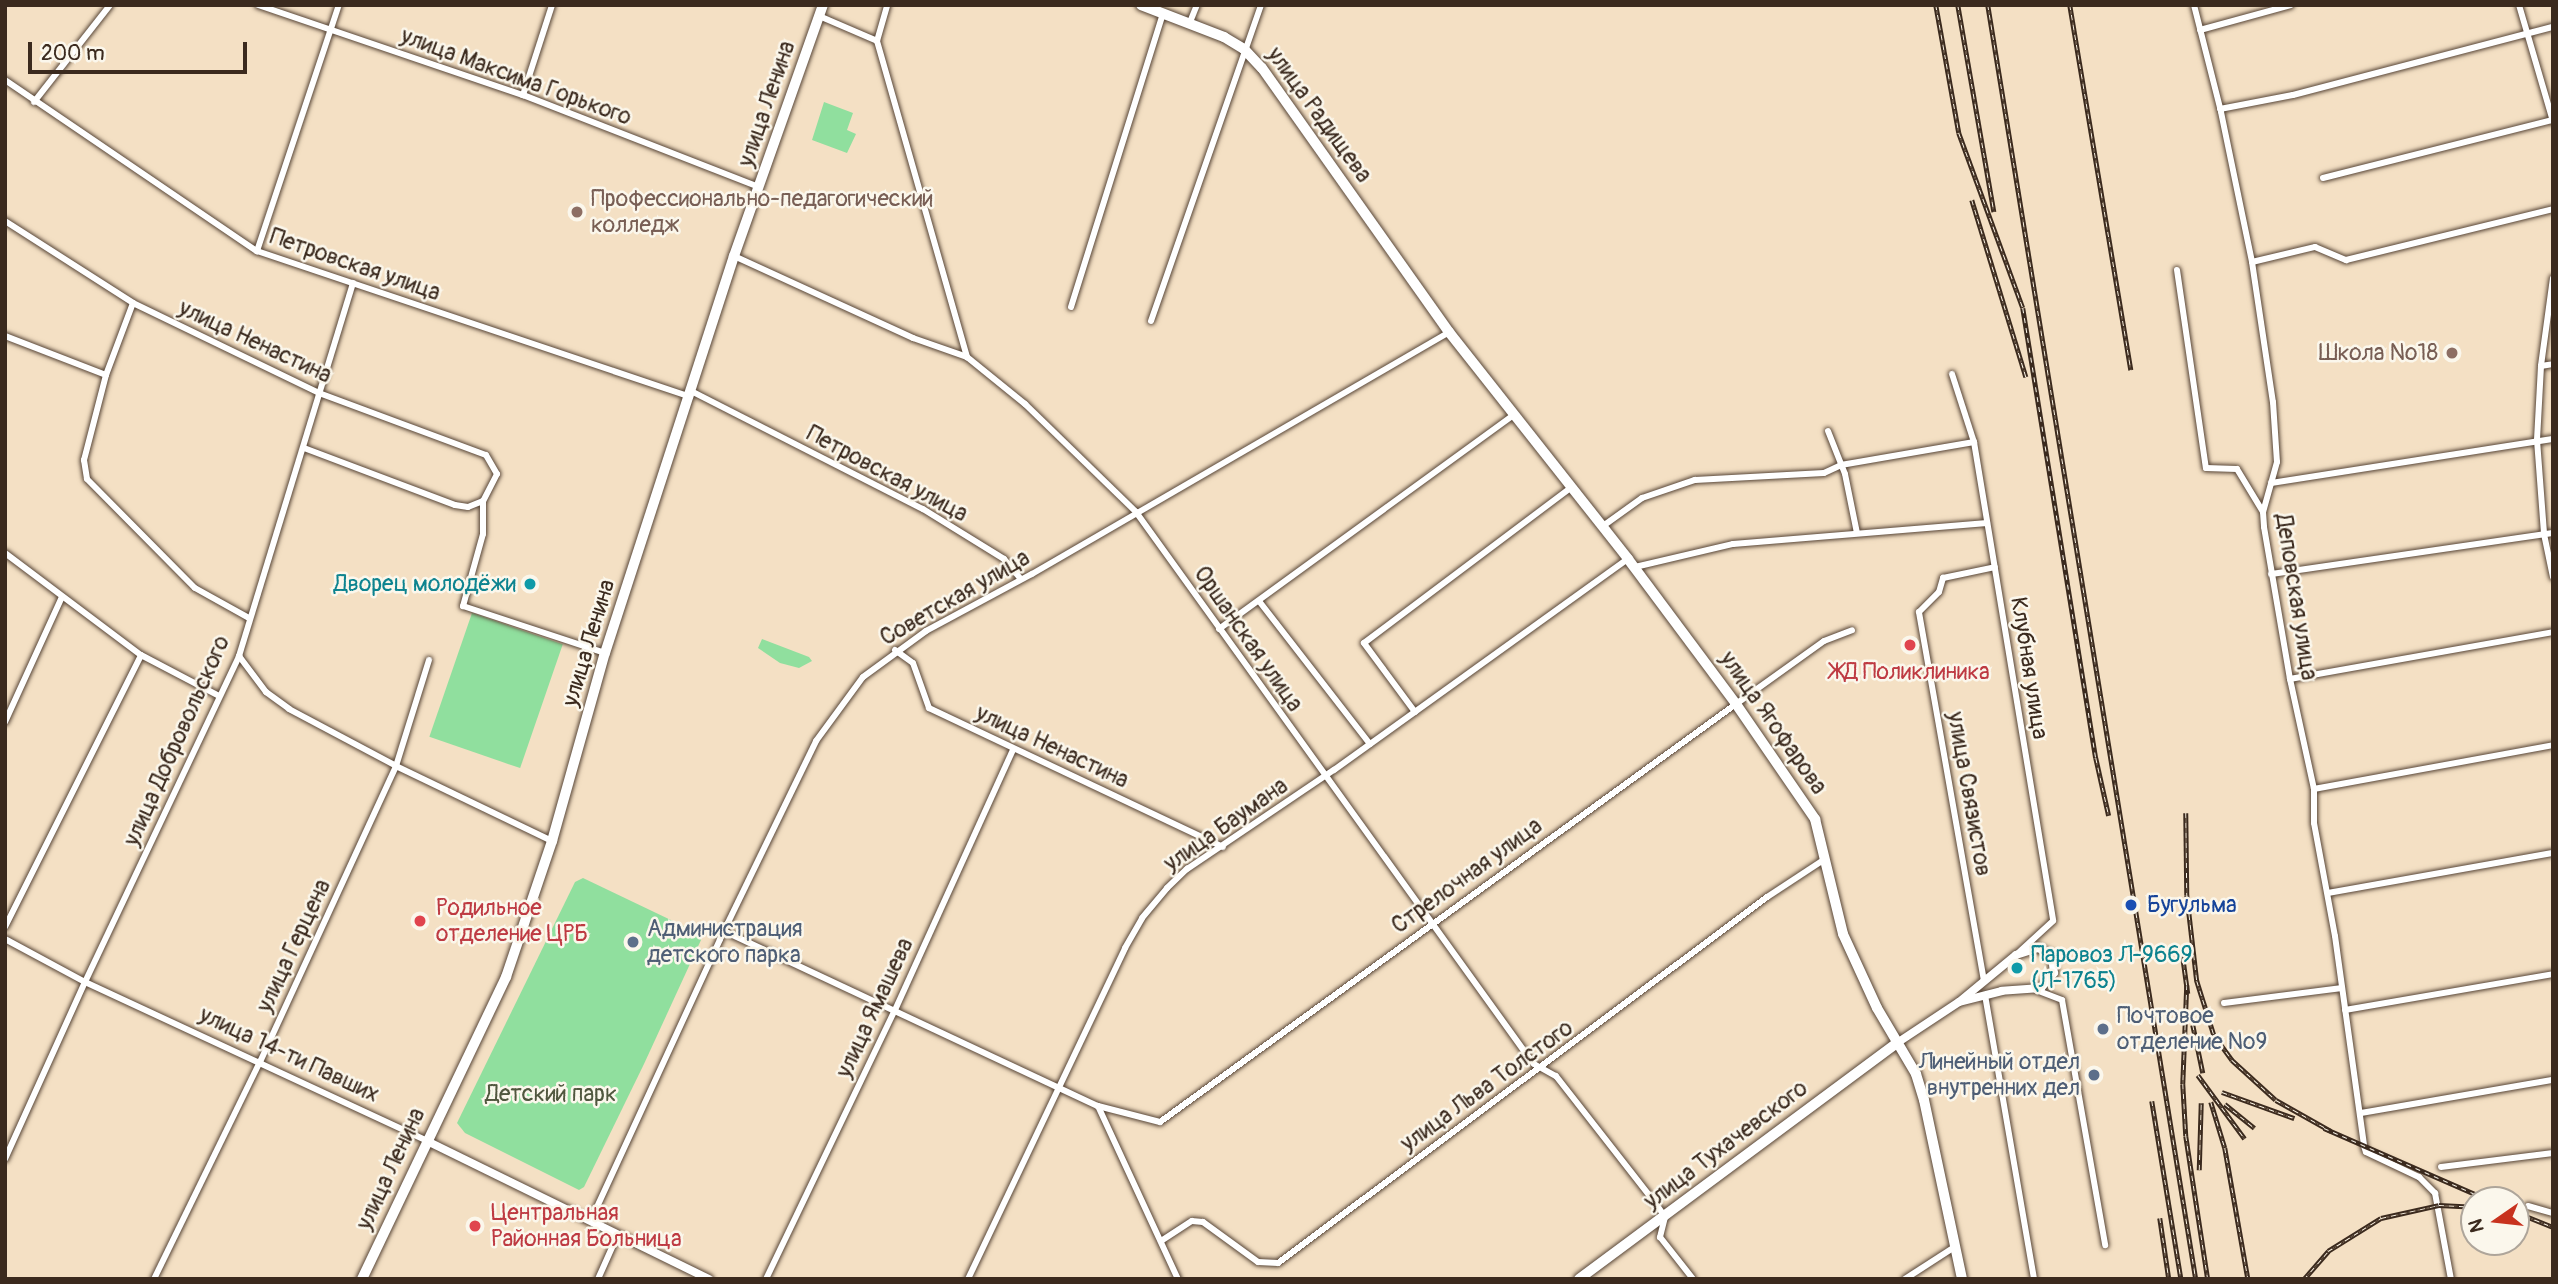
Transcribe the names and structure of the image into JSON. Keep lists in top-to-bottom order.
{
  "streets": {
    "main road": [
      "улица Ленина",
      "улица Радищева",
      "улица Ягофарова",
      "улица Тухачевского"
    ],
    "street": [
      "улица Максима Горького",
      "Петровская улица",
      "улица Ненастина",
      "Деповская улица",
      "Советская улица",
      "Оршанская улица",
      "Клубная улица",
      "улица Добровольского",
      "улица Связистов",
      "улица Баумана",
      "Стрелочная улица",
      "улица Герцена",
      "улица Ямашева",
      "улица 14-ти Павших",
      "улица Льва Толстого"
    ]
  },
  "crossings": [
    ["улица Максима Горького", "улица Ленина"],
    ["улица Ленина", "Петровская улица"],
    ["улица Ленина", "Оршанская улица"],
    ["улица Ленина", "улица 14-ти Павших"],
    ["улица Радищева", "улица Ягофарова"],
    ["Петровская улица", "Советская улица"],
    ["Петровская улица", "улица Добровольского"],
    ["улица Ненастина", "Советская улица"],
    ["улица Ненастина", "улица Добровольского"],
    ["улица Ненастина", "улица Баумана"],
    ["улица Ненастина", "улица Ямашева"],
    ["Советская улица", "Оршанская улица"],
    ["Советская улица", "улица Ягофарова"],
    ["Советская улица", "улица 14-ти Павших"],
    ["Оршанская улица", "улица Баумана"],
    ["Оршанская улица", "Стрелочная улица"],
    ["Оршанская улица", "улица Льва Толстого"],
    ["Оршанская улица", "улица Тухачевского"],
    ["Клубная улица", "улица Связистов"],
    ["улица Ягофарова", "улица Баумана"],
    ["улица Ягофарова", "Стрелочная улица"],
    ["улица Ягофарова", "улица Льва Толстого"],
    ["улица Ягофарова", "улица Тухачевского"],
    ["улица Добровольского", "улица 14-ти Павших"],
    ["улица Герцена", "улица 14-ти Павших"]
  ],
  "parks": ["Детский парк"],
  "places": [
    "Профессионально-педагогический колледж",
    "Школа №18",
    "Дворец молодёжи",
    "ЖД Поликлиника",
    "Бугульма",
    "Родильное отделение ЦРБ",
    "Администрация детского парка",
    "Паровоз Л-9669 (Л-1765)",
    "Почтовое отделение №9",
    "Линейный отдел внутренних дел",
    "Центральная Районная Больница"
  ],
  "scale_bar": "200 m",
  "north": "left"
}
